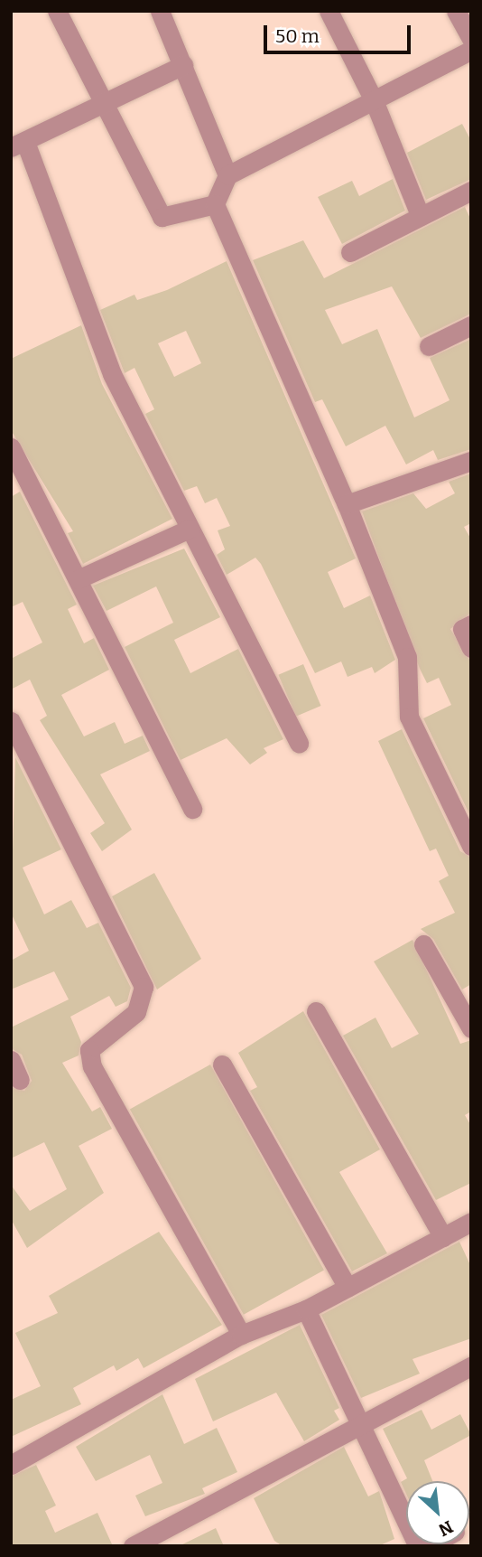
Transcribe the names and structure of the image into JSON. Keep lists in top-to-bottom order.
{
  "scale_bar": "50 m",
  "north": "bottom right"
}
